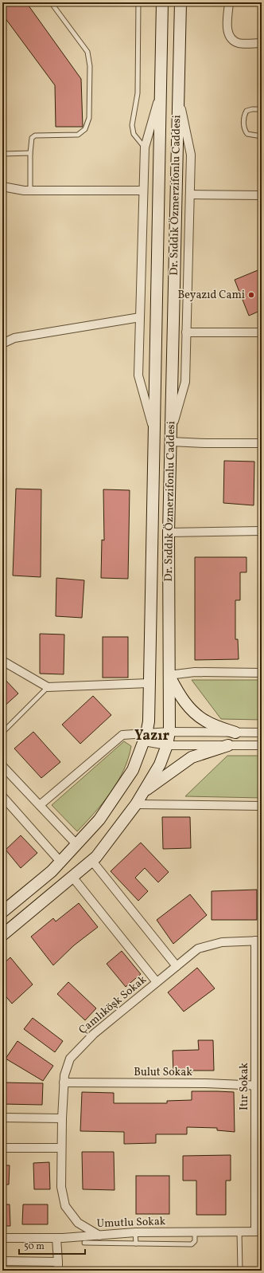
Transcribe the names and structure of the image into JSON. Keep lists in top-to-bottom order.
{
  "streets": {
    "main road": ["Dr. Sıddık Özmerzifonlu Caddesi"],
    "street": [
      "Çamlıköşk Sokak",
      "Bulut Sokak",
      "Itır Sokak",
      "Umutlu Sokak"
    ]
  },
  "crossings": [
    ["Çamlıköşk Sokak", "Bulut Sokak"],
    ["Çamlıköşk Sokak", "Itır Sokak"],
    ["Çamlıköşk Sokak", "Umutlu Sokak"],
    ["Bulut Sokak", "Itır Sokak"],
    ["Itır Sokak", "Umutlu Sokak"]
  ],
  "districts": ["Yazır"],
  "places": ["Beyazıd Cami"],
  "scale_bar": "50 m"
}
